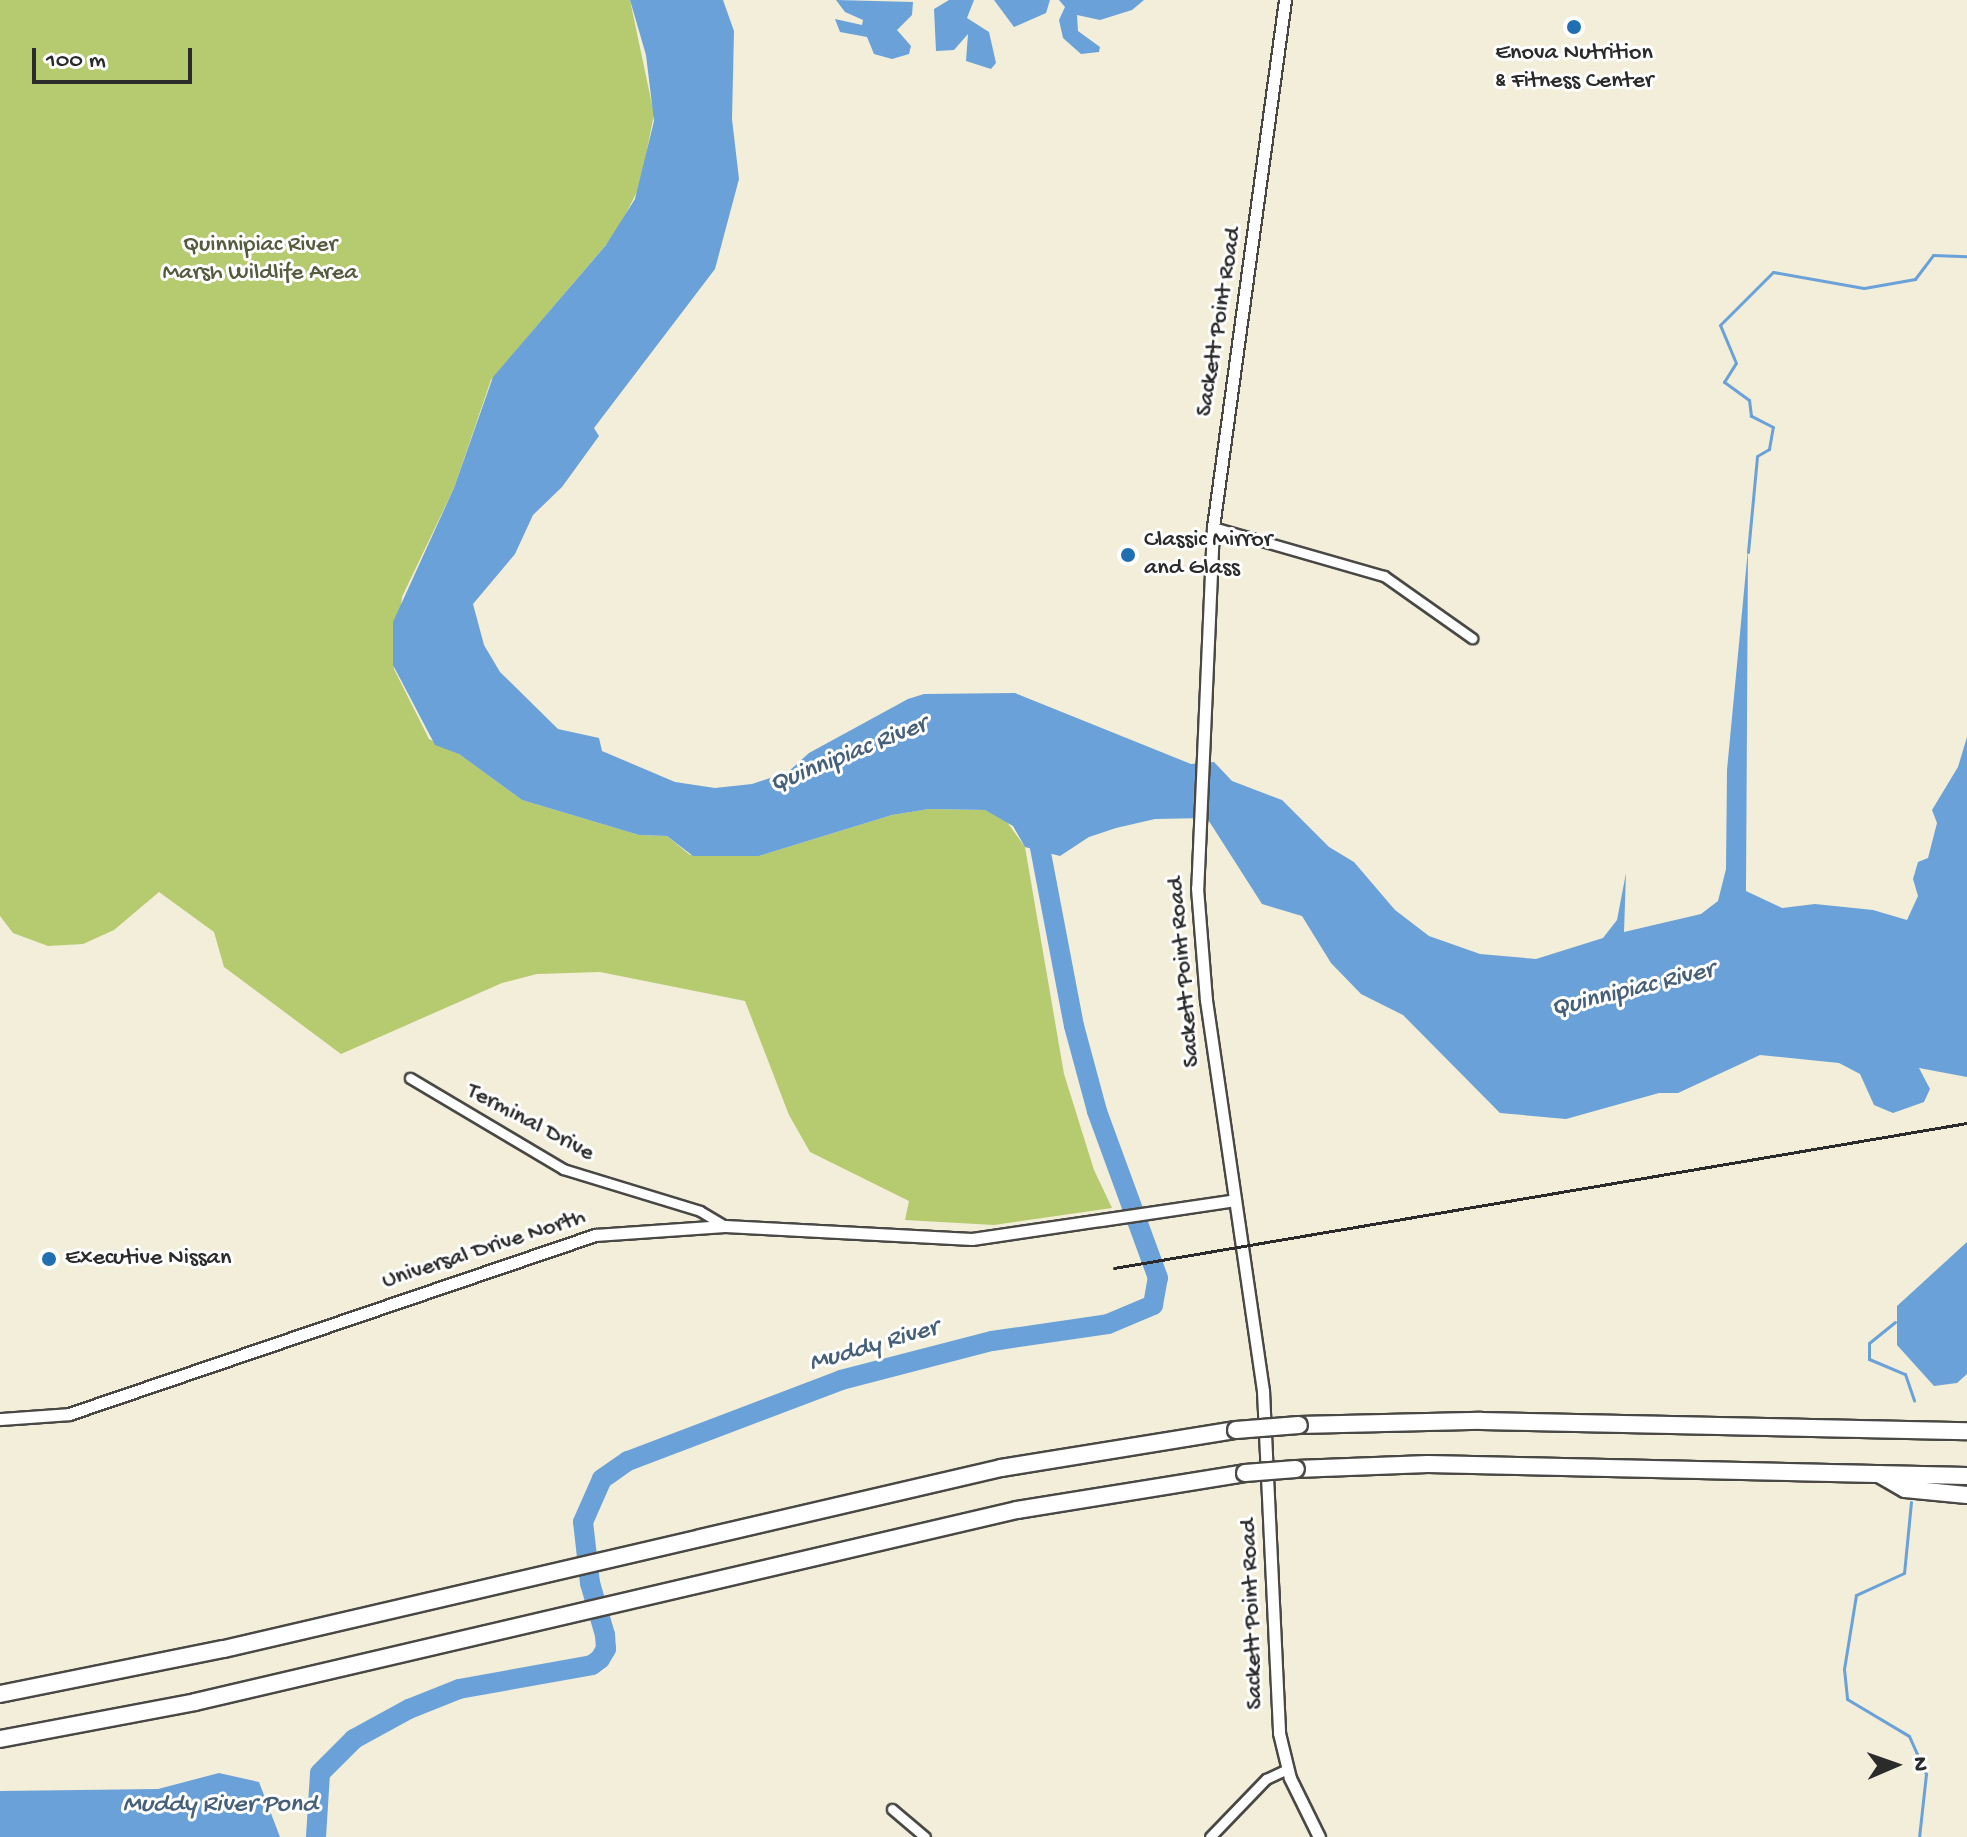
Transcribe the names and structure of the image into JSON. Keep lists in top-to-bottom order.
{
  "streets": {
    "street": ["Sackett Point Road", "Terminal Drive", "Universal Drive North"]
  },
  "crossings": [
    ["Sackett Point Road", "Universal Drive North"],
    ["Terminal Drive", "Universal Drive North"]
  ],
  "water": ["Quinnipiac River", "Muddy River", "Muddy River Pond"],
  "parks": ["Quinnipiac River Marsh Wildlife Area"],
  "places": ["Enova Nutrition & Fitness Center", "Classic Mirror and Glass", "Executive Nissan"],
  "scale_bar": "100 m",
  "north": "right"
}
